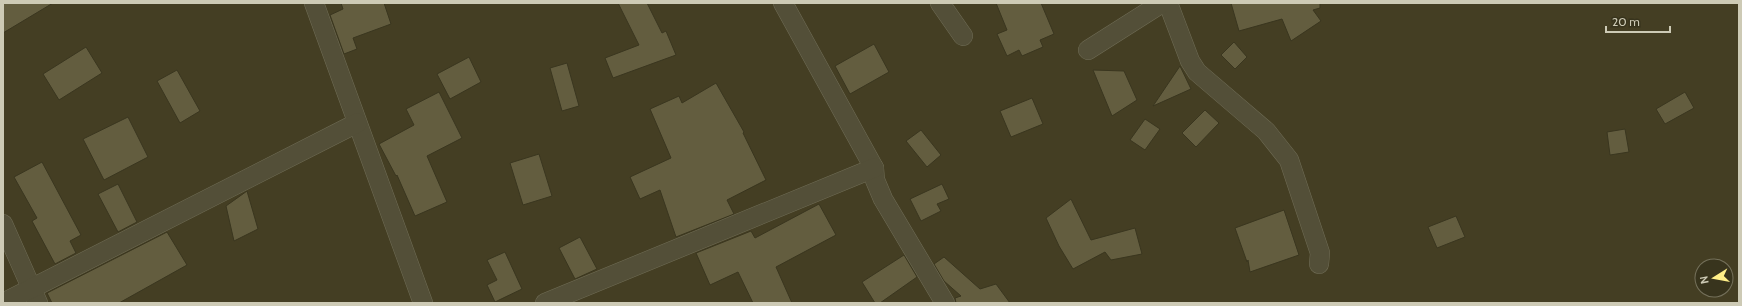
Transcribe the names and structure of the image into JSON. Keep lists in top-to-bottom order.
{
  "scale_bar": "20 m",
  "north": "left"
}
